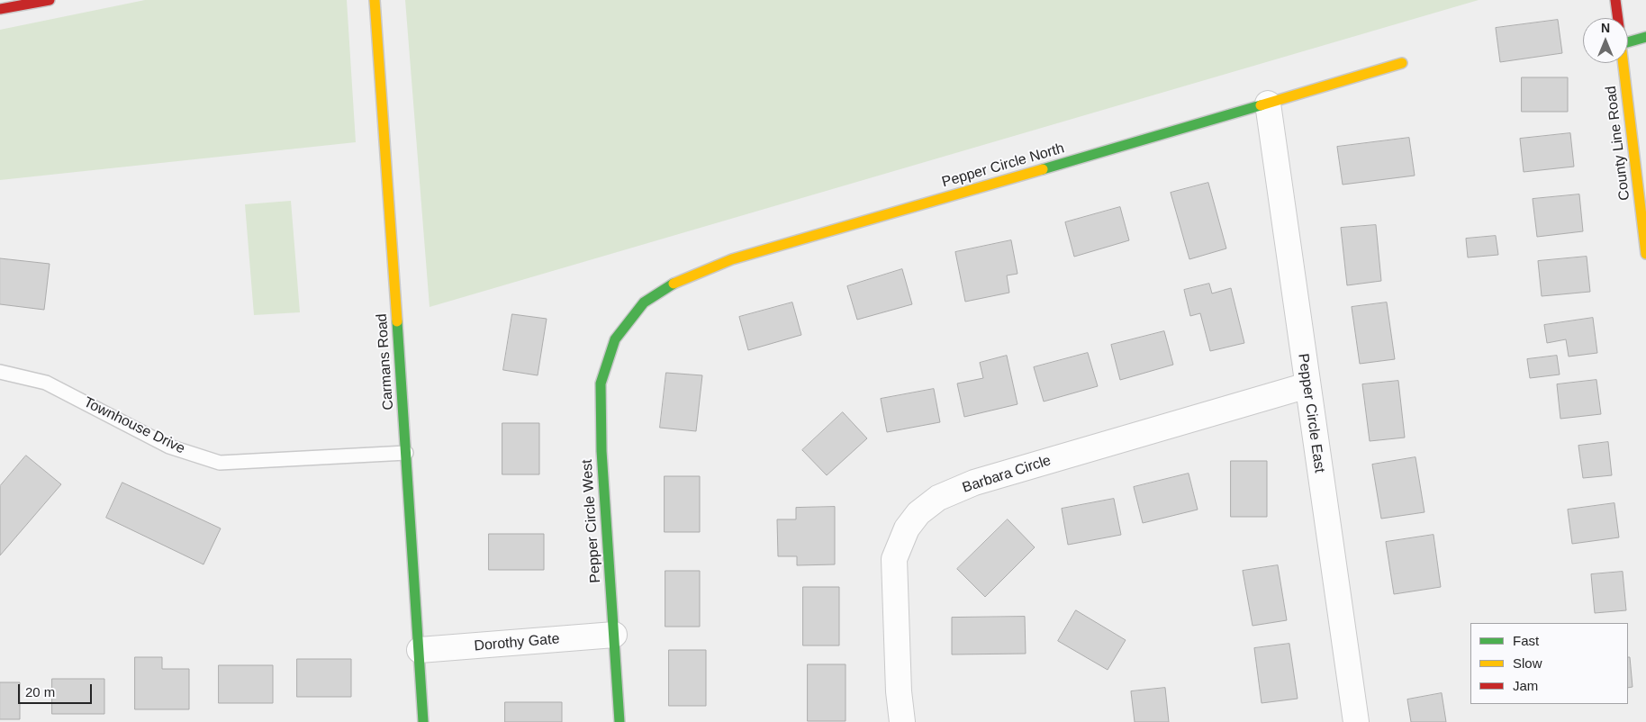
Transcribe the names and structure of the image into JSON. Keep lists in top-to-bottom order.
{
  "streets": {
    "main road": [
      "County Line Road",
      "Pepper Circle North",
      "Carmans Road",
      "Pepper Circle West"
    ],
    "street": ["Pepper Circle East", "Barbara Circle", "Dorothy Gate"],
    "lane": ["Townhouse Drive"]
  },
  "crossings": [
    ["Pepper Circle North", "Pepper Circle East"],
    ["Pepper Circle North", "Pepper Circle West"],
    ["Carmans Road", "Townhouse Drive"],
    ["Carmans Road", "Dorothy Gate"],
    ["Pepper Circle East", "Barbara Circle"],
    ["Pepper Circle West", "Dorothy Gate"]
  ],
  "legend": ["Fast", "Slow", "Jam"],
  "scale_bar": "20 m",
  "north": "top"
}
